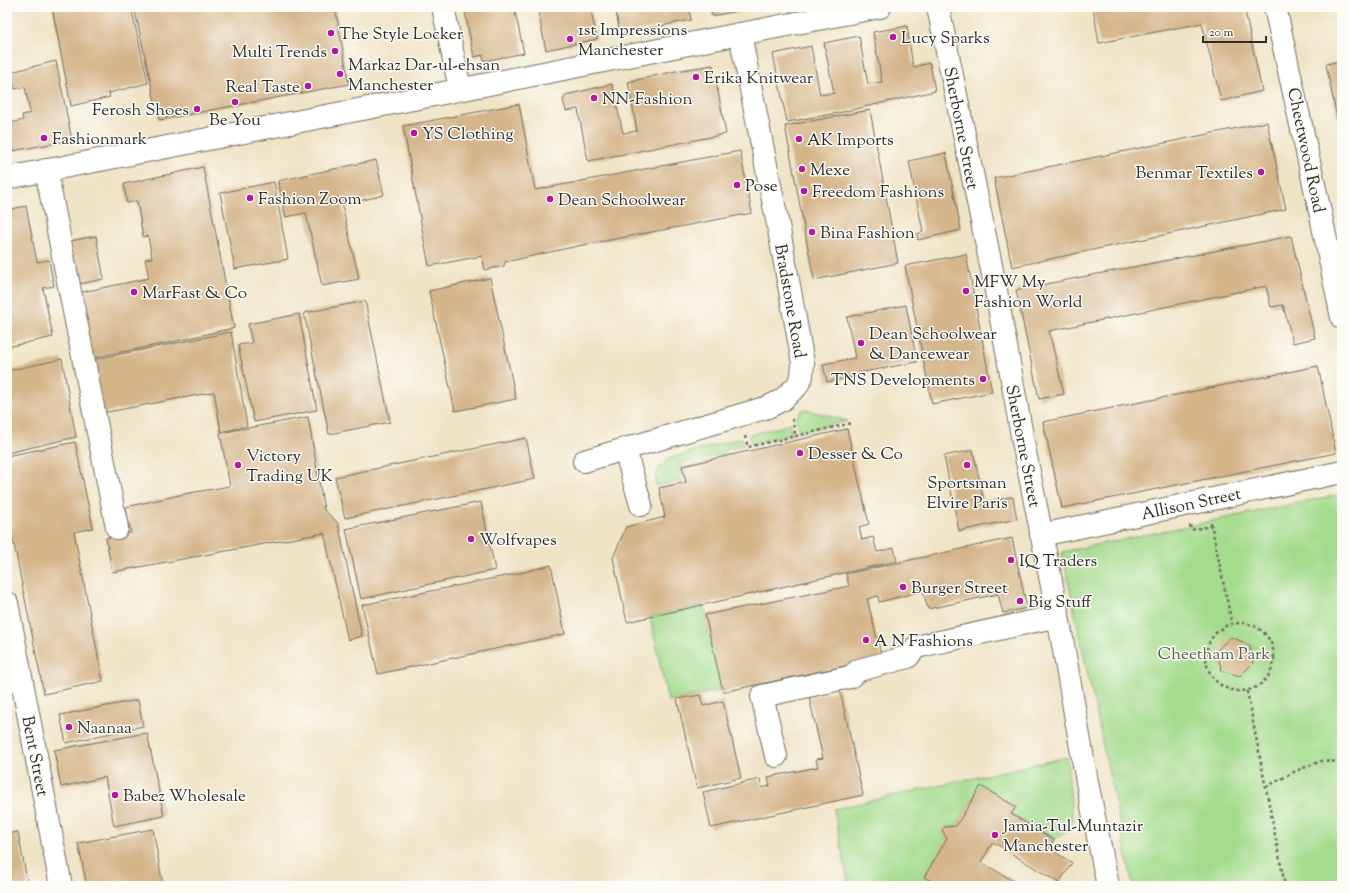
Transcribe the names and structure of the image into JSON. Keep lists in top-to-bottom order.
{
  "streets": {
    "street": [
      "Sherborne Street",
      "Cheetwood Road",
      "Bradstone Road",
      "Allison Street",
      "Bent Street"
    ]
  },
  "crossings": [
    ["Sherborne Street", "Allison Street"]
  ],
  "parks": ["Cheetham Park"],
  "places": [
    "The Style Locker",
    "Lucy Sparks",
    "1st Impressions Manchester",
    "Multi Trends",
    "Markaz Dar-ul-ehsan Manchester",
    "Erika Knitwear",
    "Real Taste",
    "NN-Fashion",
    "Be You",
    "Ferosh Shoes",
    "YS Clothing",
    "Fashionmark",
    "AK Imports",
    "Mexe",
    "Benmar Textiles",
    "Pose",
    "Freedom Fashions",
    "Fashion Zoom",
    "Dean Schoolwear",
    "Bina Fashion",
    "MFW My Fashion World",
    "MarFast & Co",
    "Dean Schoolwear & Dancewear",
    "TNS Developments",
    "Desser & Co",
    "Victory Trading UK",
    "Sportsman Elvire Paris",
    "Wolfvapes",
    "IQ Traders",
    "Burger Street",
    "Big Stuff",
    "A N Fashions",
    "Naanaa",
    "Babez Wholesale",
    "Jamia-Tul-Muntazir Manchester"
  ],
  "scale_bar": "20 m"
}
